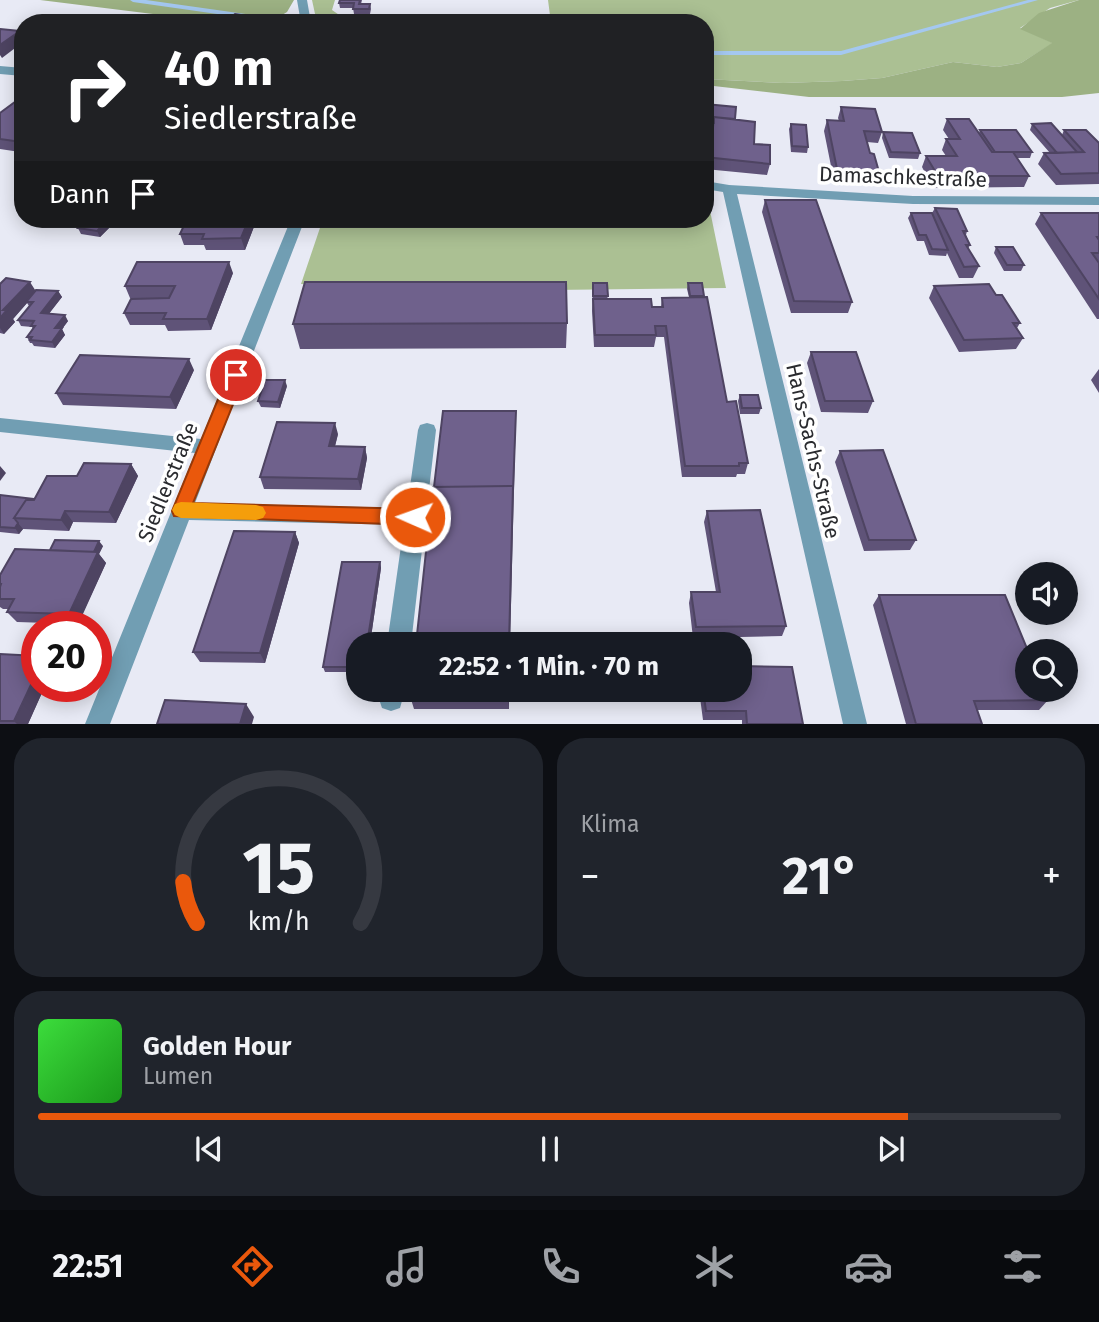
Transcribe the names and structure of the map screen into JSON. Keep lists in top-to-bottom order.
{
  "streets": {
    "street": ["Damaschkestraße", "Hans-Sachs-Straße", "Siedlerstraße"]
  },
  "crossings": [
    ["Damaschkestraße", "Hans-Sachs-Straße"]
  ],
  "page": {
    "turn": ["40 m", "Siedlerstraße"],
    "then": "Dann",
    "limit": "20",
    "trip": "22:52 · 1 Min. · 70 m",
    "tile": "Klima",
    "heat": ["−", "21°", "+"],
    "song": ["Golden Hour", "Lumen"],
    "tabs": "22:51",
    "gauge": ["15", "km/h"]
  }
}
